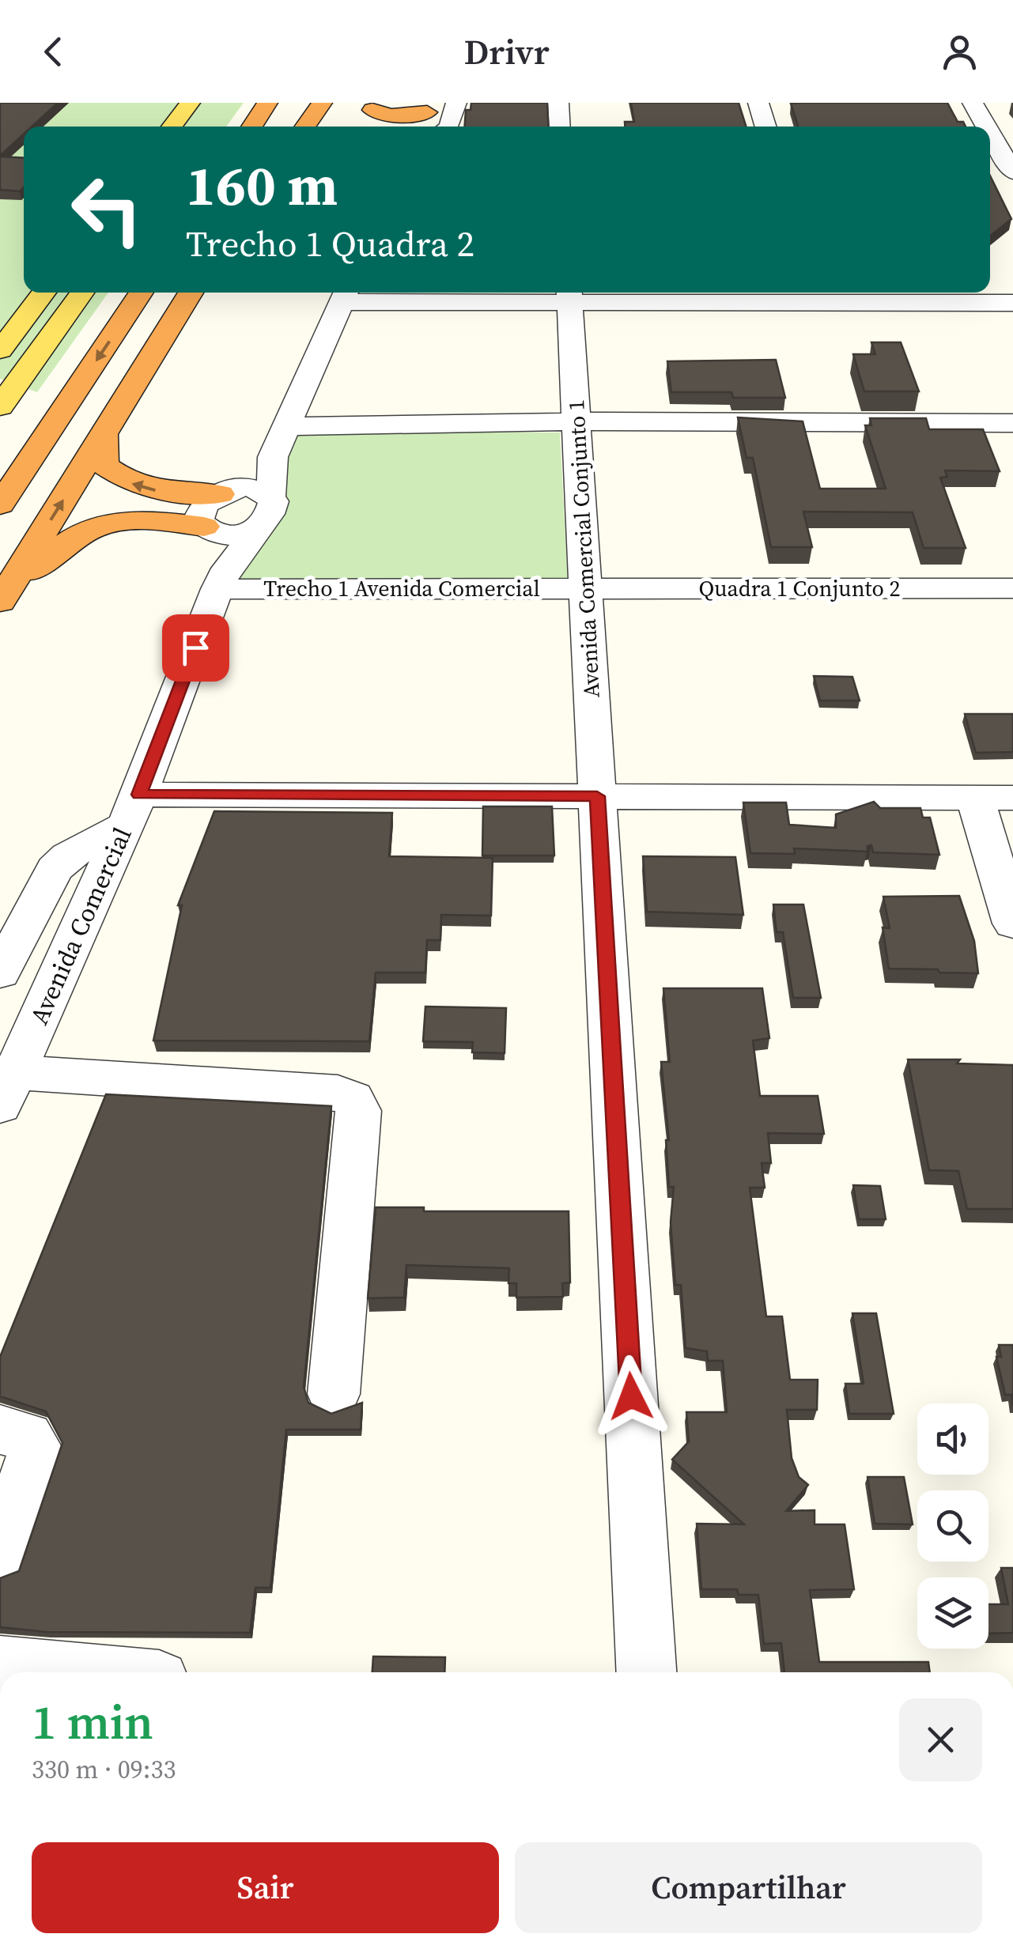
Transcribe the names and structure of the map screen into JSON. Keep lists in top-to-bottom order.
{
  "streets": {
    "street": [
      "Avenida Comercial Conjunto 1",
      "Trecho 1 Avenida Comercial",
      "Quadra 1 Conjunto 2",
      "Avenida Comercial"
    ]
  },
  "crossings": [
    ["Avenida Comercial Conjunto 1", "Trecho 1 Avenida Comercial"],
    ["Avenida Comercial Conjunto 1", "Quadra 1 Conjunto 2"],
    ["Trecho 1 Avenida Comercial", "Quadra 1 Conjunto 2"],
    ["Trecho 1 Avenida Comercial", "Avenida Comercial"]
  ],
  "page": {
    "header": "Drivr",
    "turn": ["160 m", "Trecho 1 Quadra 2"],
    "heading": ["1 min", "330 m · 09:33"],
    "buttons": ["Sair", "Compartilhar"]
  }
}
